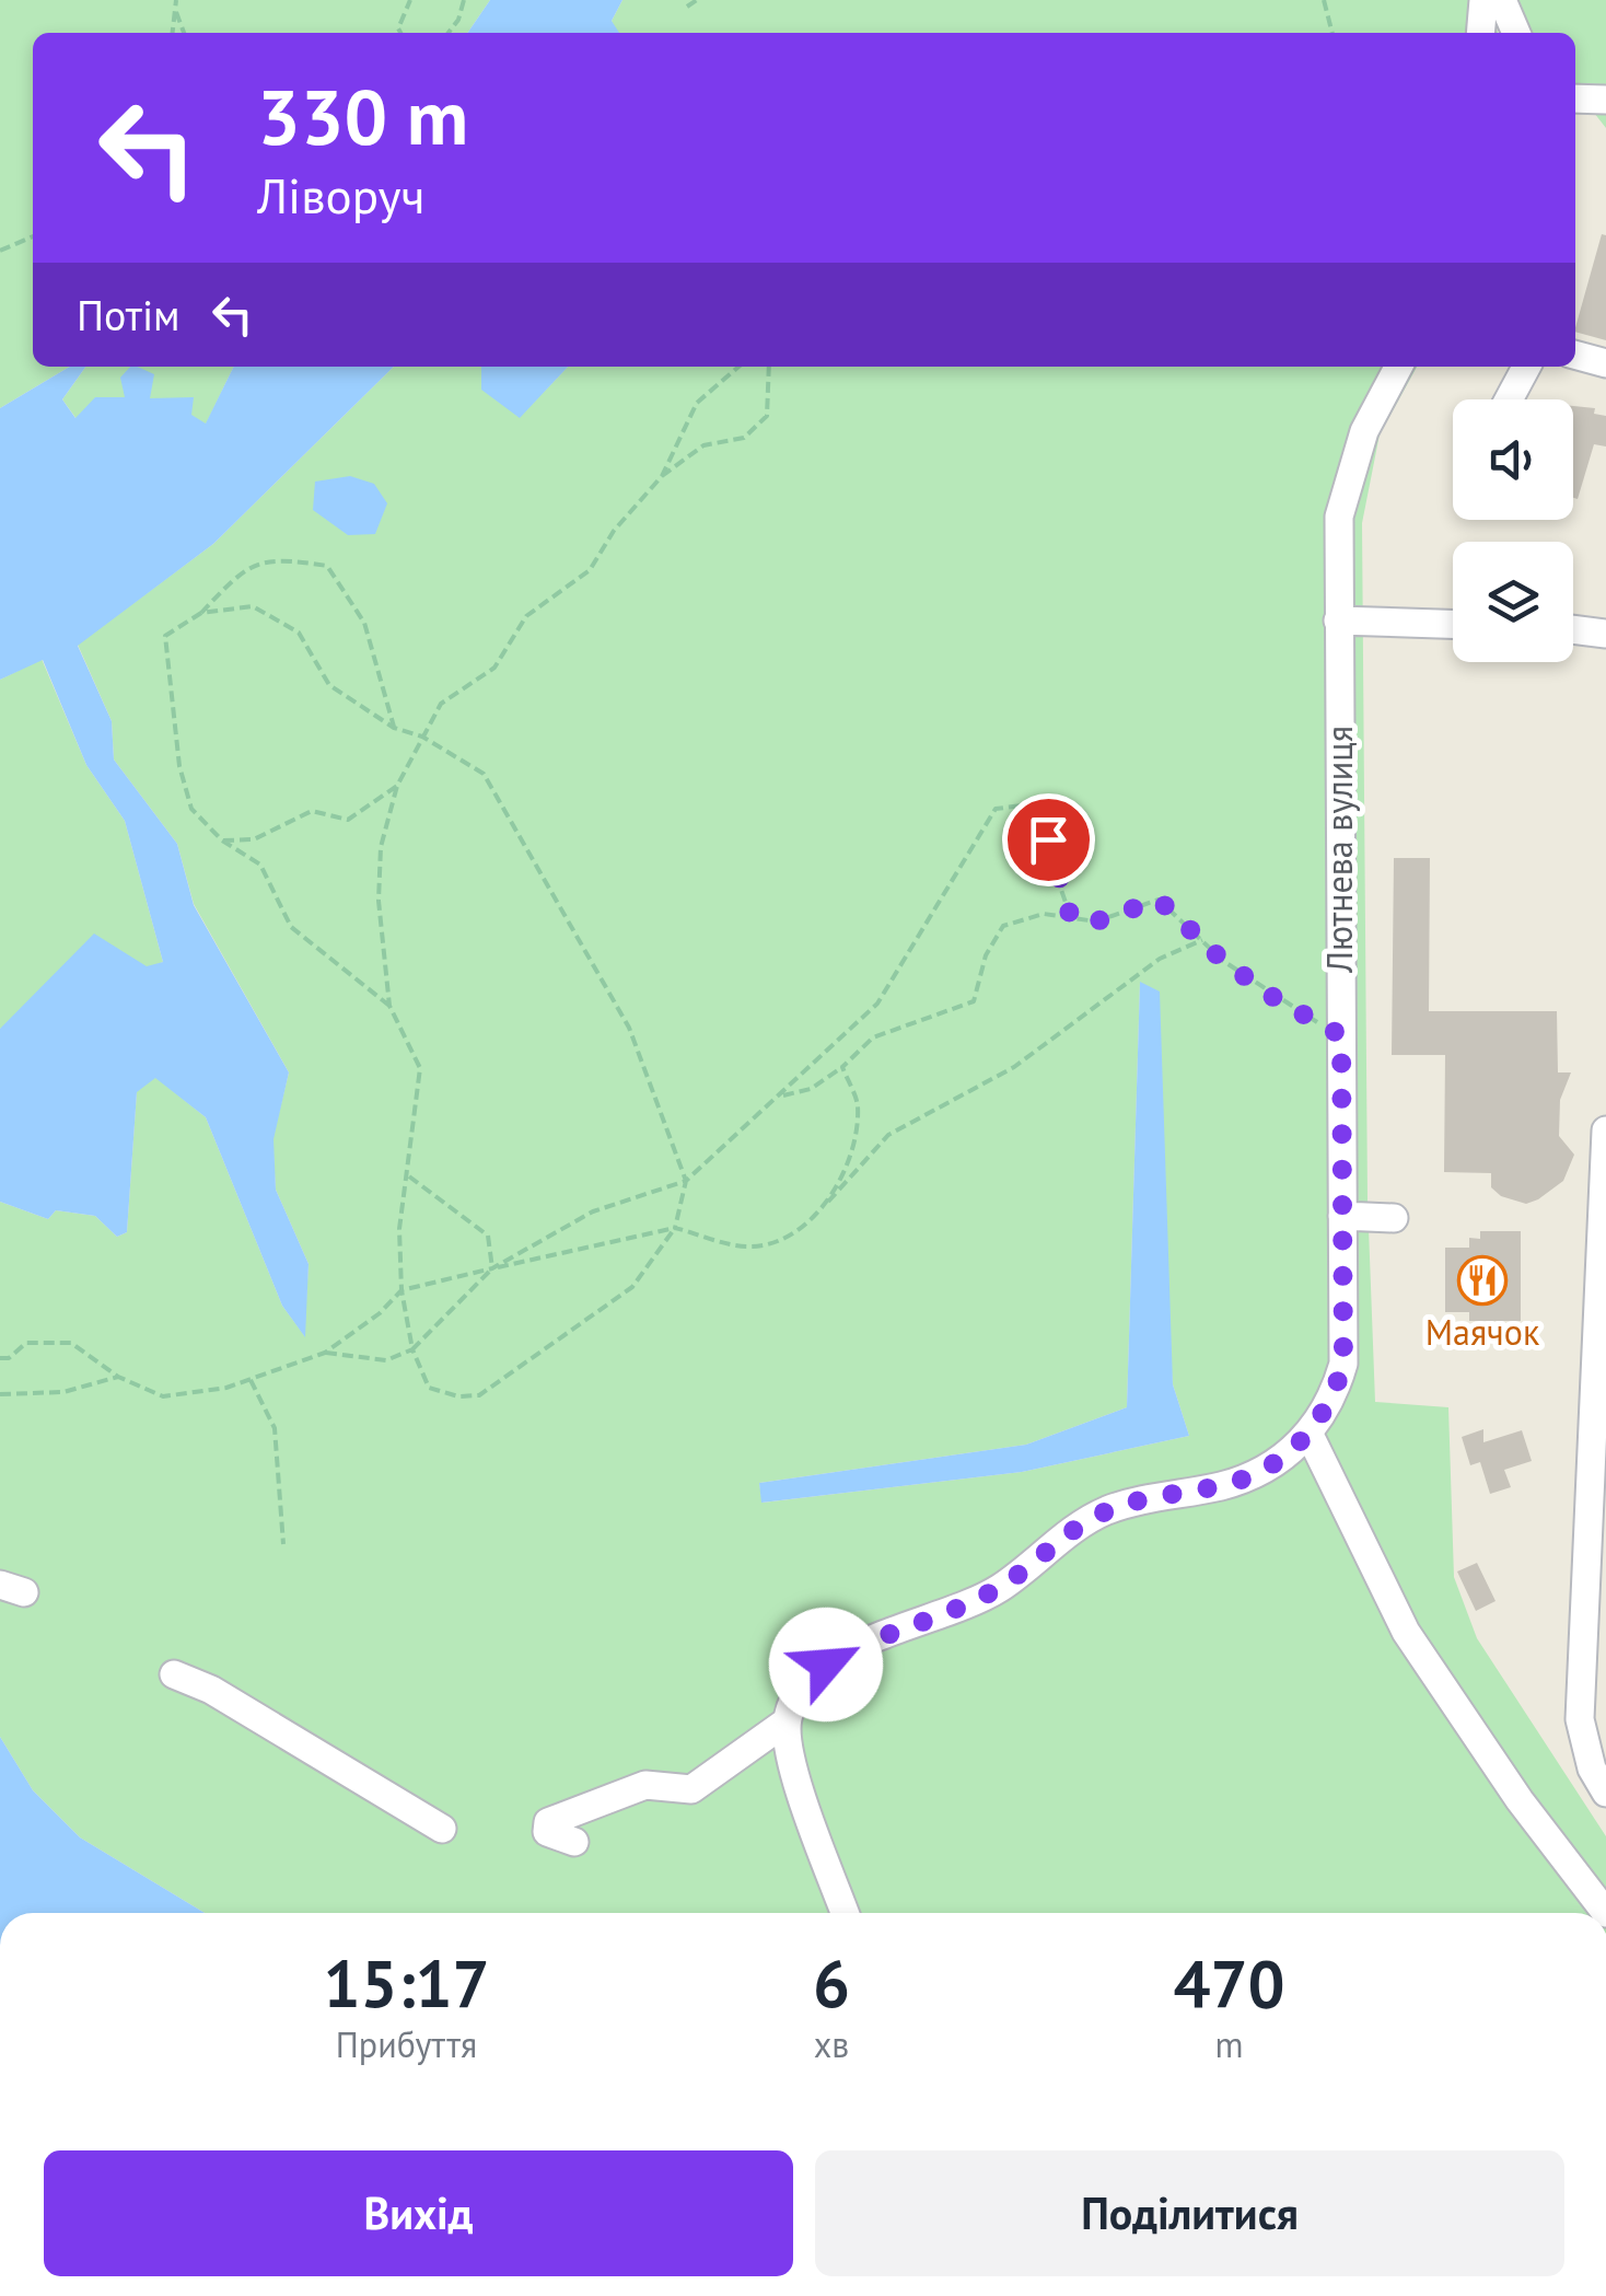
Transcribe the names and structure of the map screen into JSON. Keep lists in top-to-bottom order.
{
  "streets": {
    "street": ["Лютнева вулиця"]
  },
  "places": {
    "restaurant": ["Маячок"]
  },
  "page": {
    "turn": ["330 m", "Ліворуч"],
    "then": "Потім",
    "eta": [
      "15:17",
      "Прибуття",
      "6",
      "хв",
      "470",
      "m"
    ],
    "buttons": ["Вихід", "Поділитися"]
  }
}
